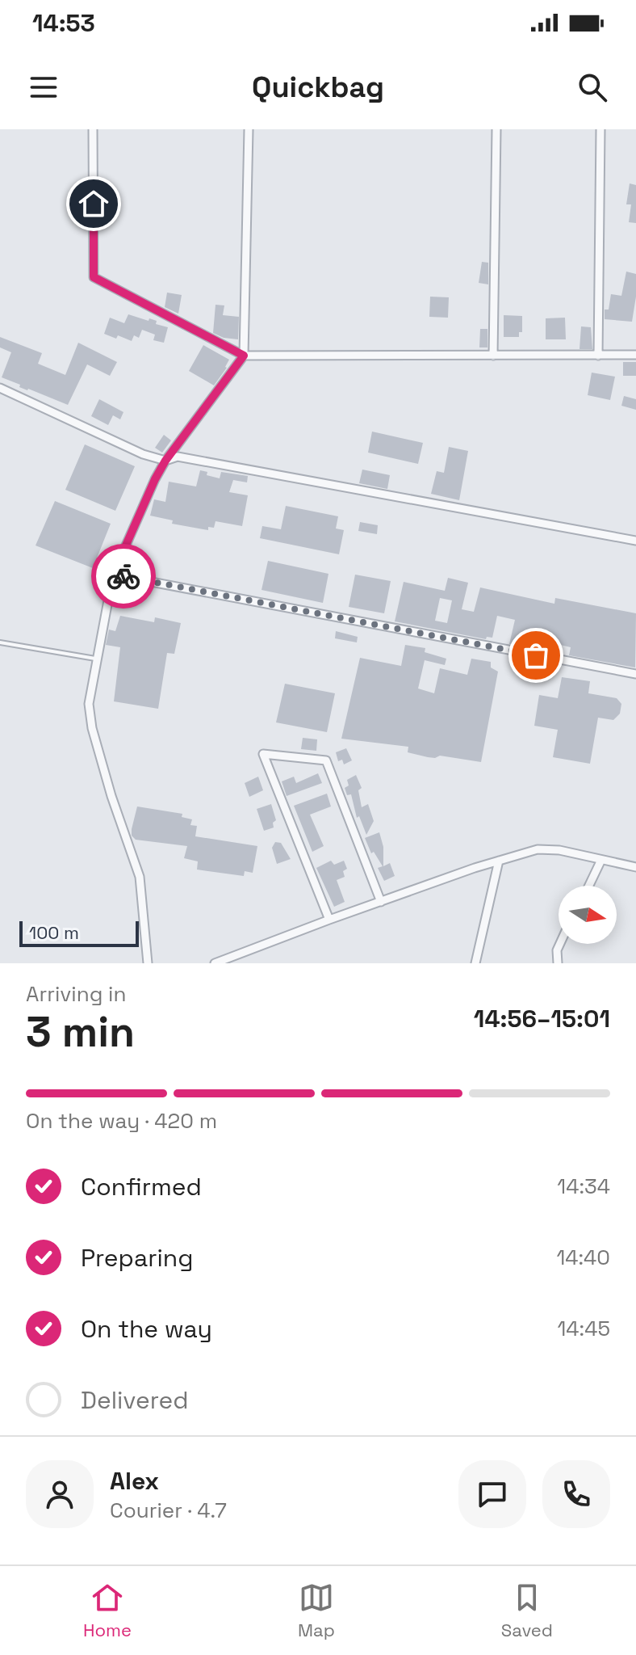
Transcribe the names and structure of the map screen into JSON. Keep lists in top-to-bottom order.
{
  "scale_bar": "100 m",
  "north": "right",
  "page": {
    "status": "14:53",
    "header": "Quickbag",
    "scale": "100 m",
    "heading": ["3 min", "Arriving in", "14:56–15:01"],
    "panel": ["Alex", "Courier · 4.7"],
    "bar": "On the way · 420 m",
    "list": [
      ["Confirmed", "14:34"],
      ["Preparing", "14:40"],
      ["On the way", "14:45"],
      "Delivered"
    ],
    "tabs": ["Home", "Map", "Saved"]
  }
}
